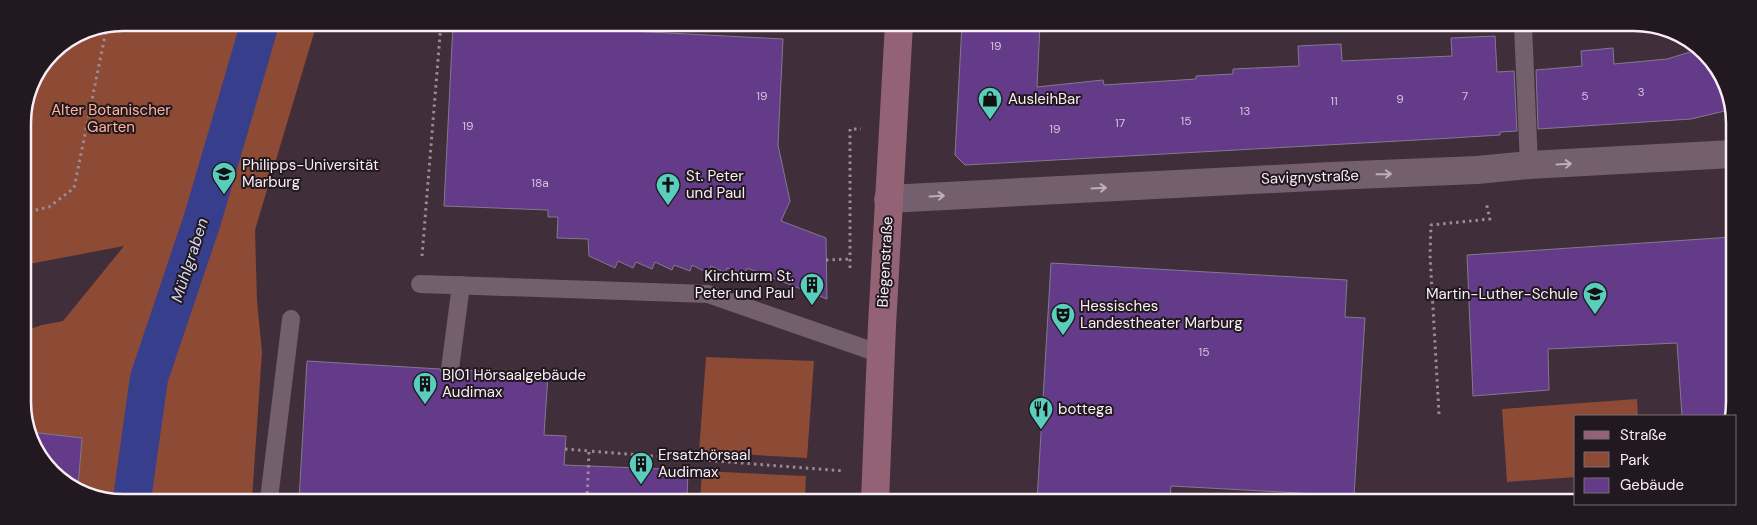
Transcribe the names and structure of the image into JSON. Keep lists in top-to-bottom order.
{
  "streets": {
    "main road": ["Biegenstraße"],
    "street": ["Savignystraße"]
  },
  "crossings": [
    ["Savignystraße", "Biegenstraße"]
  ],
  "one_way": ["Savignystraße"],
  "water": ["Mühlgraben"],
  "parks": ["Alter Botanischer Garten"],
  "places": {
    "shop": ["AusleihBar"],
    "school or university": ["Philipps-Universität Marburg", "Martin-Luther-Schule"],
    "church": ["St. Peter und Paul"],
    "building": ["Kirchturm St. Peter und Paul", "B|01 Hörsaalgebäude Audimax", "Ersatzhörsaal Audimax"],
    "theatre": ["Hessisches Landestheater Marburg"],
    "restaurant": ["bottega"]
  },
  "house_numbers": [
    "19",
    "3",
    "19",
    "7",
    "5",
    "9",
    "11",
    "13",
    "15",
    "17",
    "19",
    "19",
    "18a",
    "15"
  ],
  "legend": ["Straße", "Park", "Gebäude"]
}
